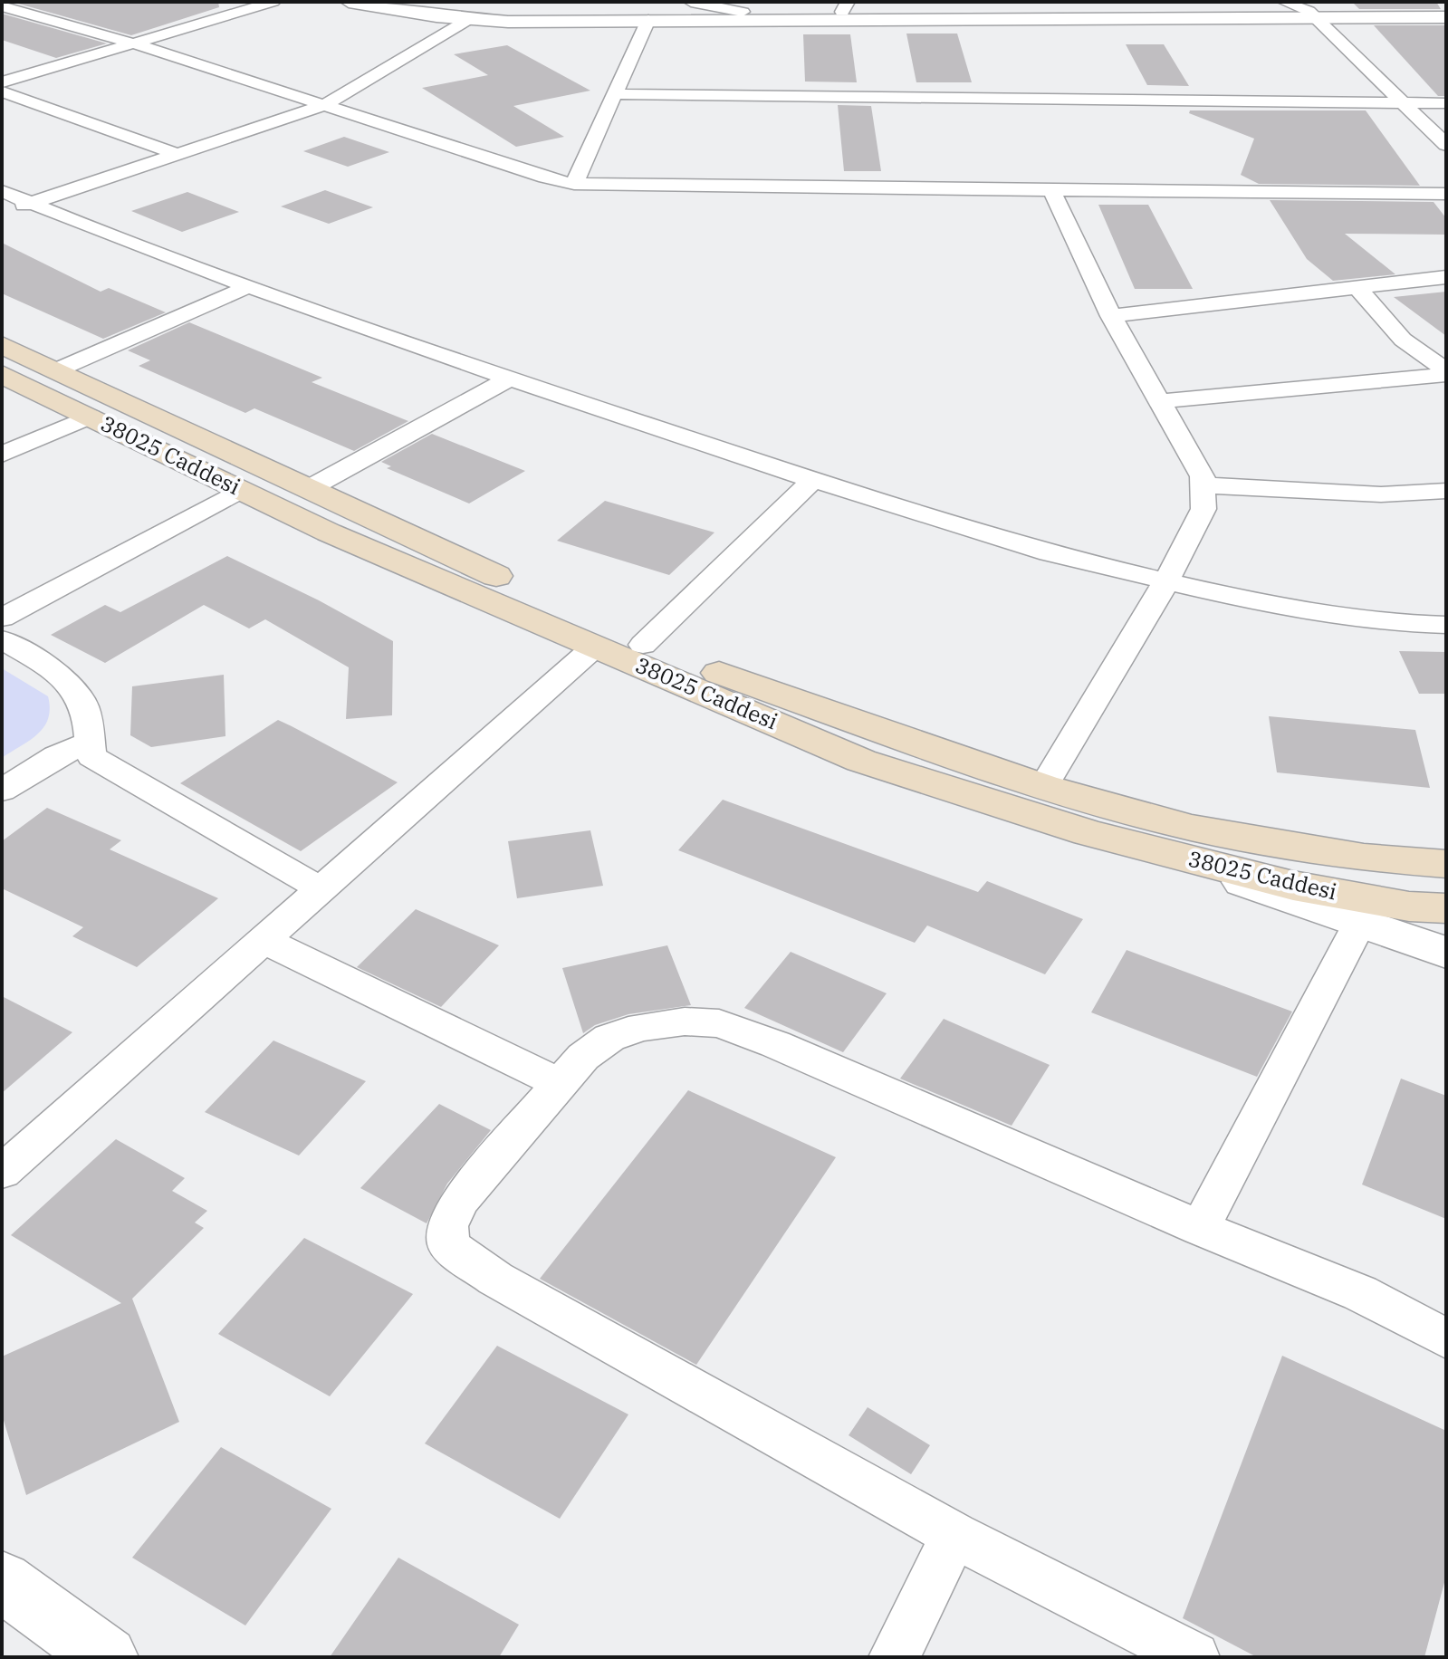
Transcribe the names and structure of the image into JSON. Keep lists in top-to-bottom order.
{
  "streets": {
    "main road": ["38025 Caddesi"]
  }
}
